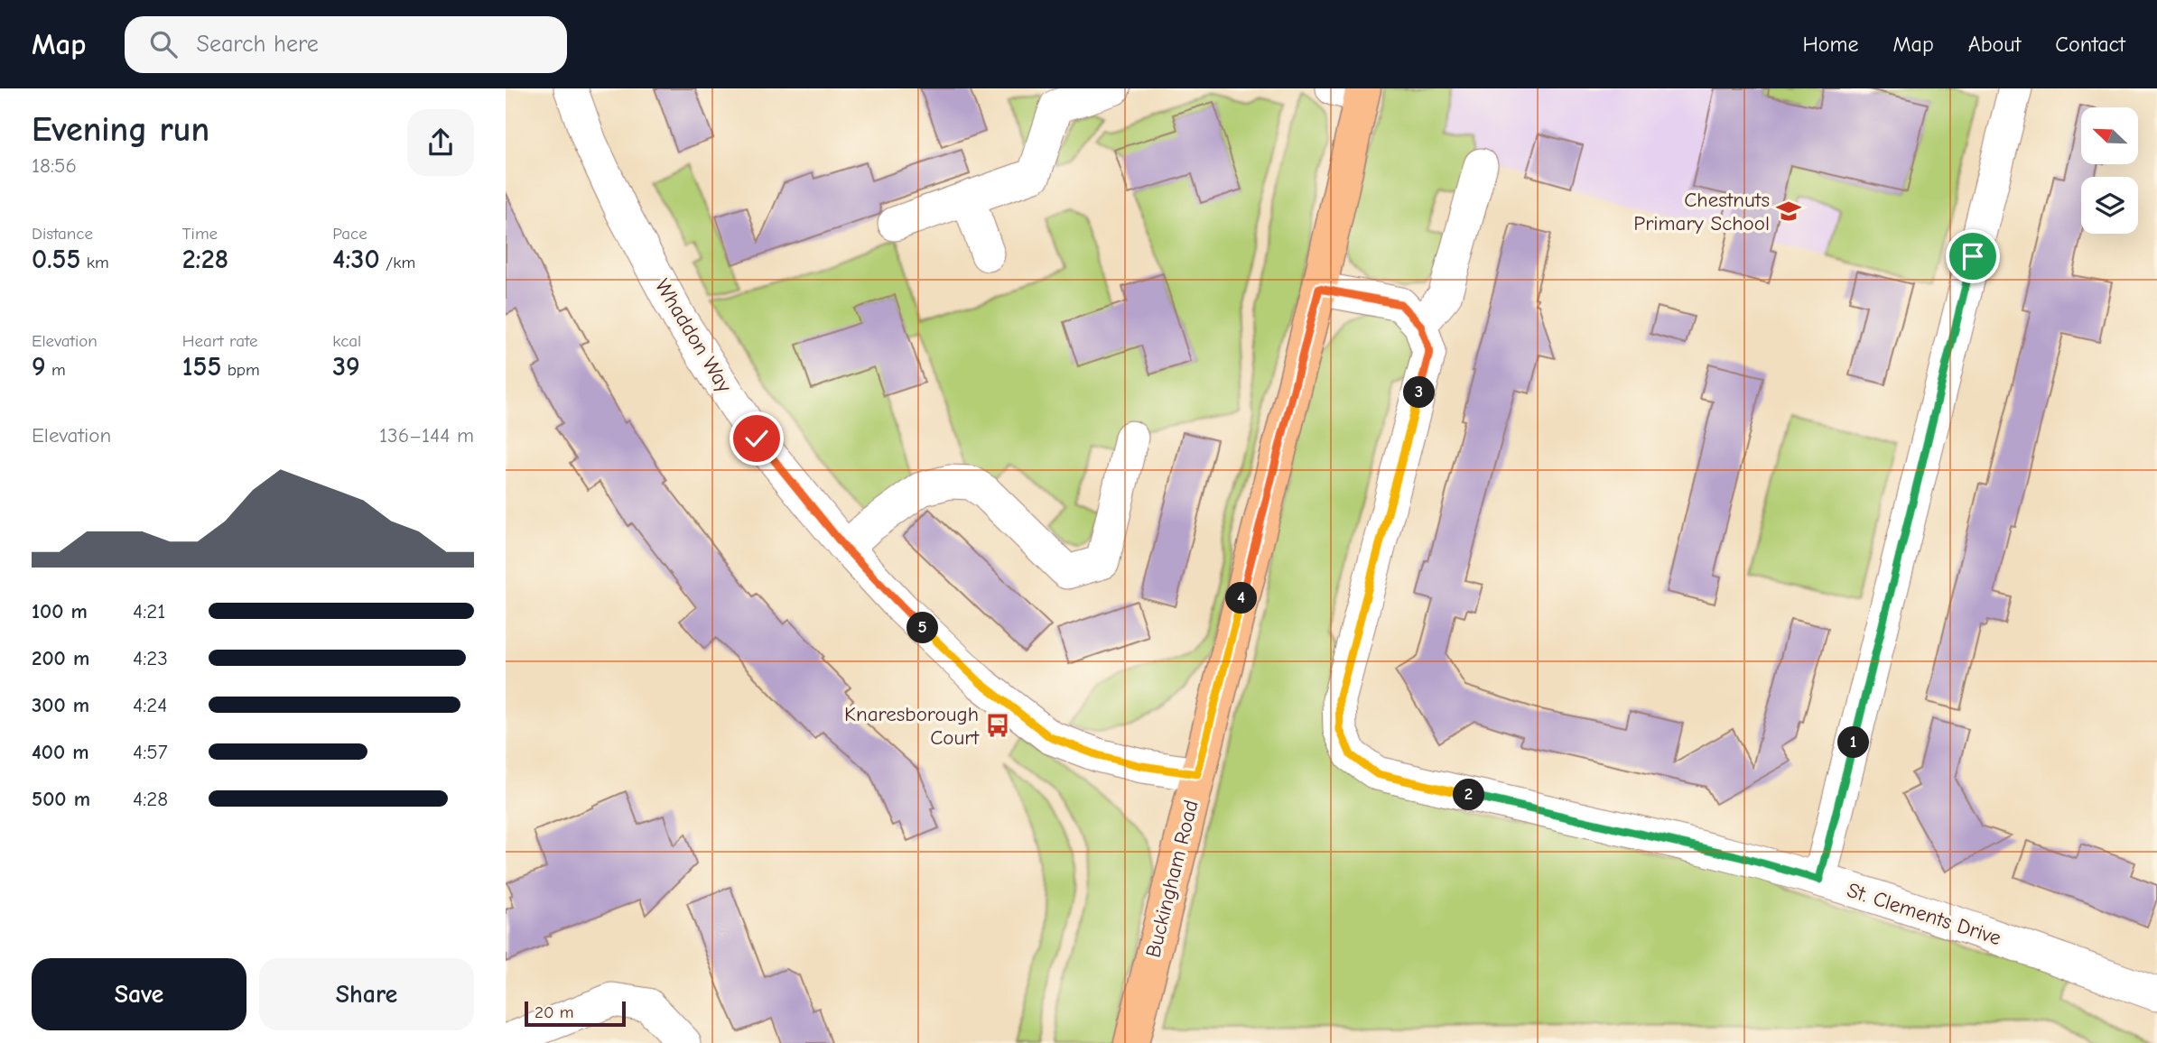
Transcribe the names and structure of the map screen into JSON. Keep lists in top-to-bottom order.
{
  "streets": {
    "main road": ["Buckingham Road"],
    "street": ["Whaddon Way", "St. Clements Drive"]
  },
  "crossings": [
    ["Whaddon Way", "Buckingham Road"]
  ],
  "places": {
    "school or university": ["Chestnuts Primary School"],
    "bus stop": ["Knaresborough Court"]
  },
  "scale_bar": "20 m",
  "north": "top left",
  "page": {
    "header": "Map",
    "search": "Search here",
    "nav": [
      "Home",
      "Map",
      "About",
      "Contact"
    ],
    "heading": ["Evening run", "18:56"],
    "stats": [
      ["Distance", "0.55 km"],
      ["Time", "2:28"],
      ["Pace", "4:30 /km"],
      ["Elevation", "9 m"],
      ["Heart rate", "155 bpm"],
      ["kcal", "39"]
    ],
    "pins": [
      "3",
      "4",
      "5",
      "1",
      "2"
    ],
    "chart": ["Elevation", "136–144 m"],
    "list": [
      {
        "name": "100 m",
        "note": "4:21"
      },
      {
        "name": "200 m",
        "note": "4:23"
      },
      {
        "name": "300 m",
        "note": "4:24"
      },
      {
        "name": "400 m",
        "note": "4:57"
      },
      {
        "name": "500 m",
        "note": "4:28"
      }
    ],
    "buttons": ["Save", "Share"],
    "scale": "20 m"
  }
}
